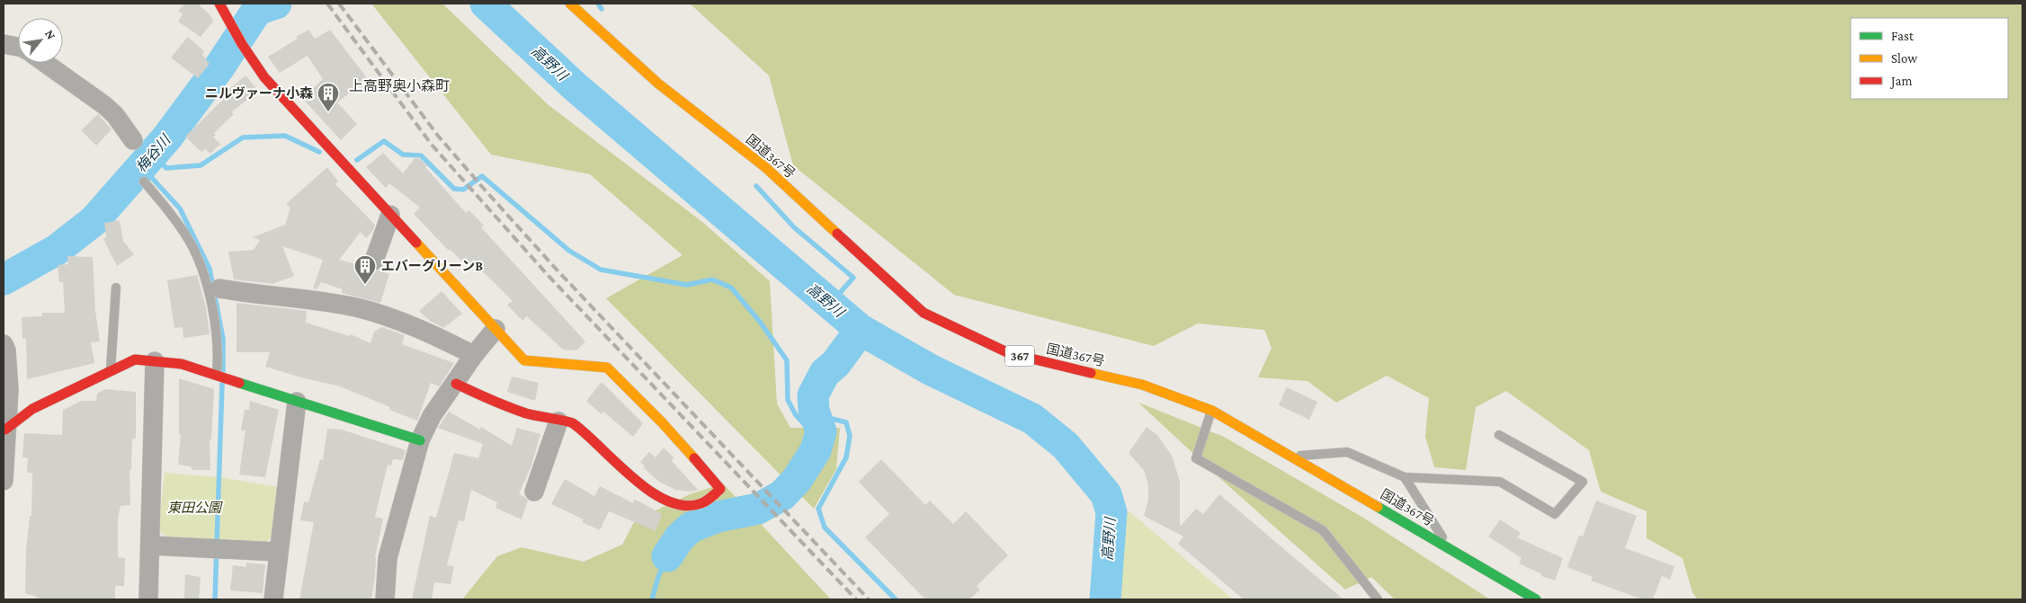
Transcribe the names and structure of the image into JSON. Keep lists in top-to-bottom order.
{
  "streets": {
    "main road": ["国道367号", "367"]
  },
  "districts": ["上高野奥小森町"],
  "water": ["高野川", "梅谷川"],
  "parks": ["東田公園"],
  "places": {
    "building": ["ニルヴァーナ小森", "エバーグリーンB"]
  },
  "legend": ["Fast", "Slow", "Jam"],
  "north": "top right"
}
